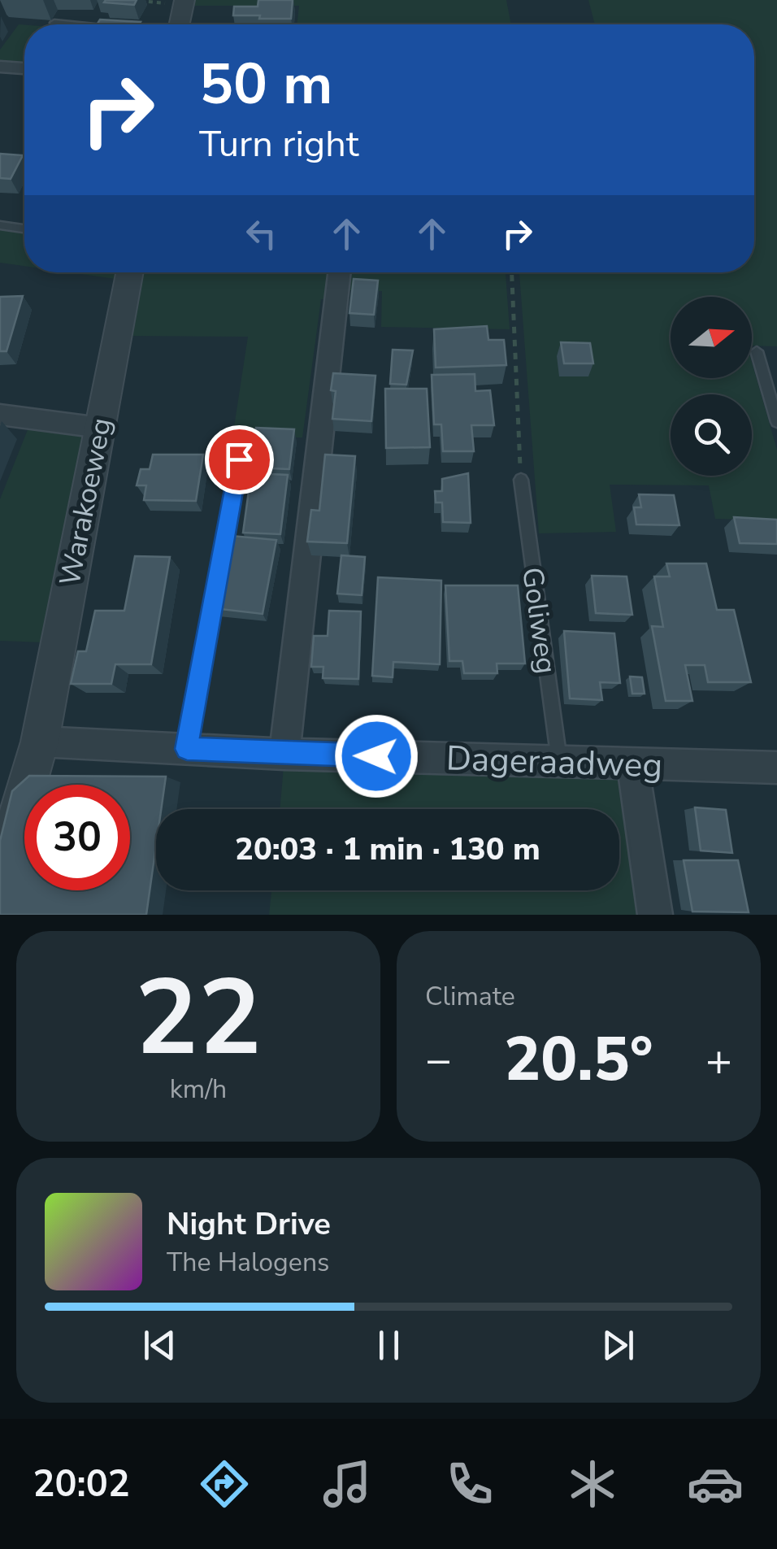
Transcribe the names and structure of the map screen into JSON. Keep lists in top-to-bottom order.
{
  "streets": {
    "street": ["Warakoeweg", "Dageraadweg"],
    "lane": ["Goliweg"]
  },
  "crossings": [
    ["Warakoeweg", "Dageraadweg"],
    ["Goliweg", "Dageraadweg"]
  ],
  "north": "right",
  "page": {
    "turn": ["50 m", "Turn right"],
    "limit": "30",
    "trip": "20:03 · 1 min · 130 m",
    "tile": [
      ["22", "km/h"],
      "Climate"
    ],
    "heat": ["−", "20.5°", "+"],
    "song": ["Night Drive", "The Halogens"],
    "tabs": "20:02"
  }
}
